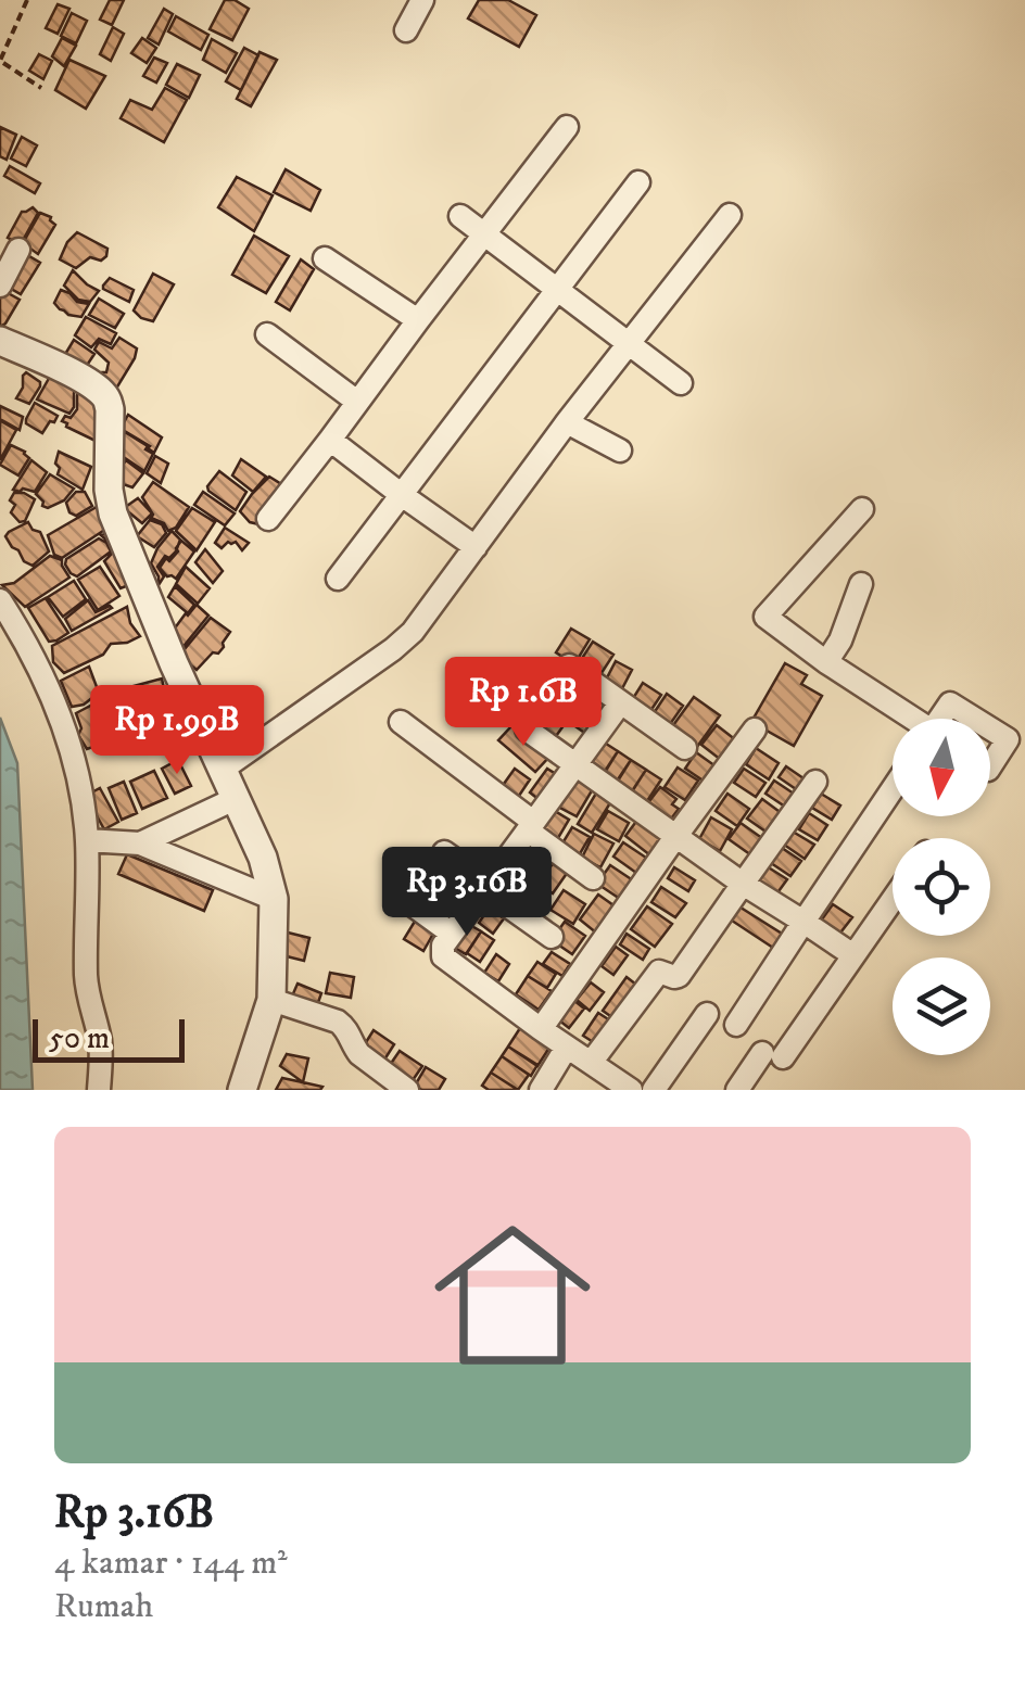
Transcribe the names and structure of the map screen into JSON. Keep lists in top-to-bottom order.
{
  "scale_bar": "50 m",
  "north": "bottom",
  "page": {
    "price": ["Rp 1.6B", "Rp 1.99B", "Rp 3.16B"],
    "scale": "50 m",
    "list": [
      {
        "name": "Rp 3.16B",
        "note": "4 kamar · 144 m² · Rumah"
      }
    ]
  }
}
